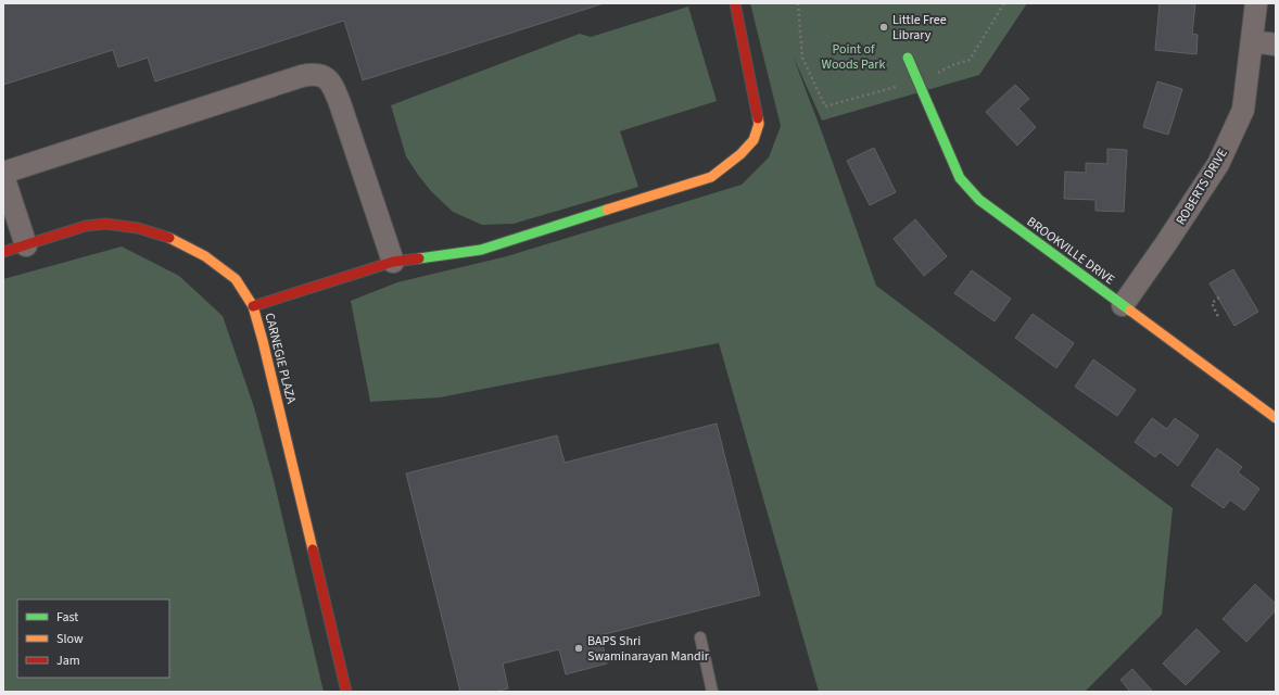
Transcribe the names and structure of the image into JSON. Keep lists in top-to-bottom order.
{
  "streets": {
    "street": ["ROBERTS DRIVE", "BROOKVILLE DRIVE", "CARNEGIE PLAZA"]
  },
  "crossings": [
    ["ROBERTS DRIVE", "BROOKVILLE DRIVE"]
  ],
  "parks": ["Point of Woods Park"],
  "places": ["Little Free Library", "BAPS Shri Swaminarayan Mandir"],
  "legend": ["Fast", "Slow", "Jam"]
}
